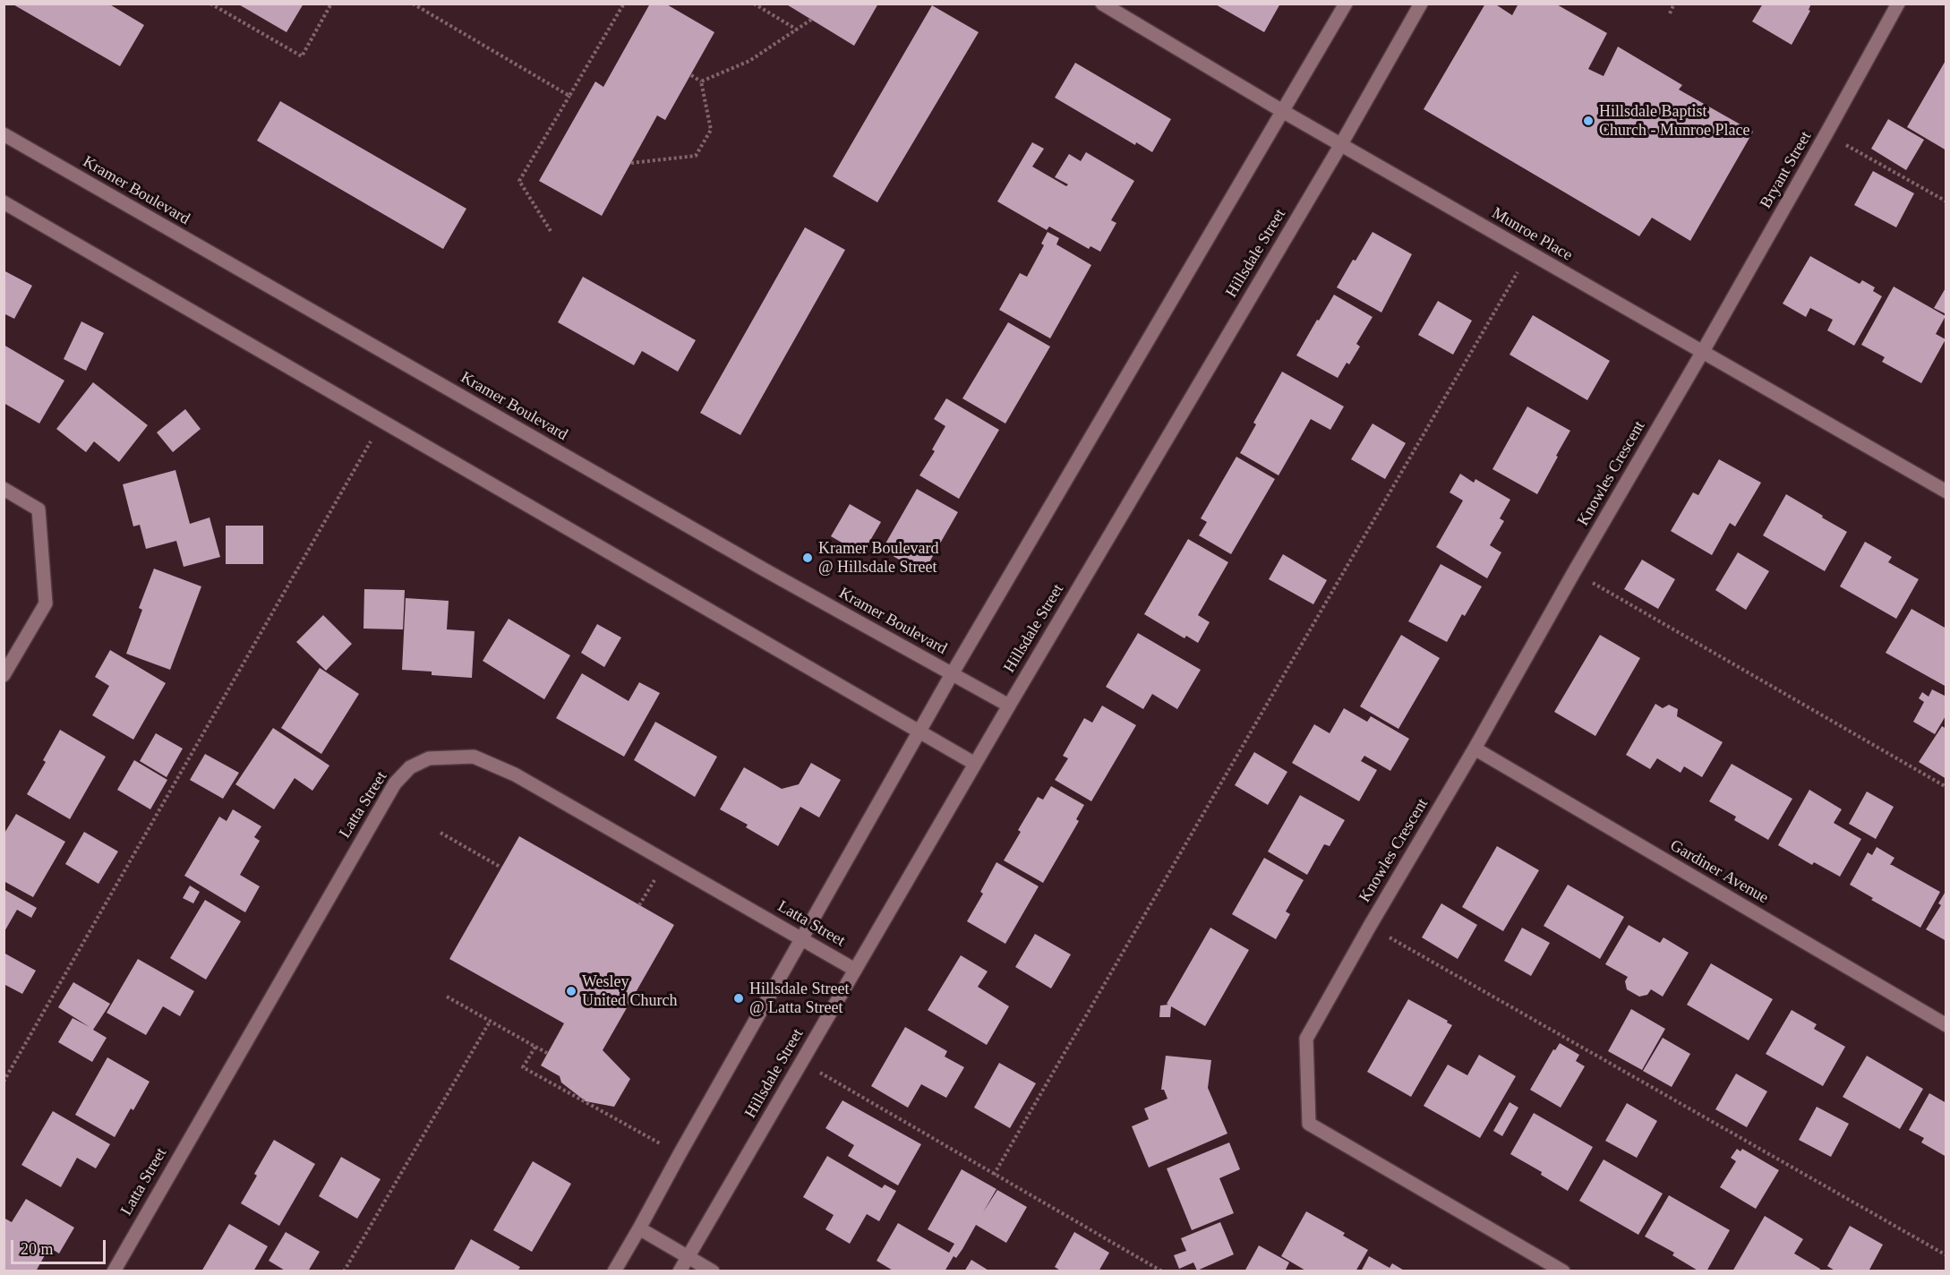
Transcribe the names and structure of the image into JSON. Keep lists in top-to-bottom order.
{
  "streets": {
    "street": [
      "Bryant Street",
      "Kramer Boulevard",
      "Munroe Place",
      "Hillsdale Street",
      "Knowles Crescent",
      "Latta Street",
      "Gardiner Avenue"
    ]
  },
  "crossings": [
    ["Bryant Street", "Munroe Place"],
    ["Bryant Street", "Knowles Crescent"],
    ["Kramer Boulevard", "Hillsdale Street"],
    ["Munroe Place", "Hillsdale Street"],
    ["Munroe Place", "Knowles Crescent"],
    ["Hillsdale Street", "Latta Street"],
    ["Knowles Crescent", "Gardiner Avenue"]
  ],
  "places": [
    "Hillsdale Baptist Church - Munroe Place",
    "Kramer Boulevard @ Hillsdale Street",
    "Wesley United Church",
    "Hillsdale Street @ Latta Street"
  ],
  "scale_bar": "20 m"
}
